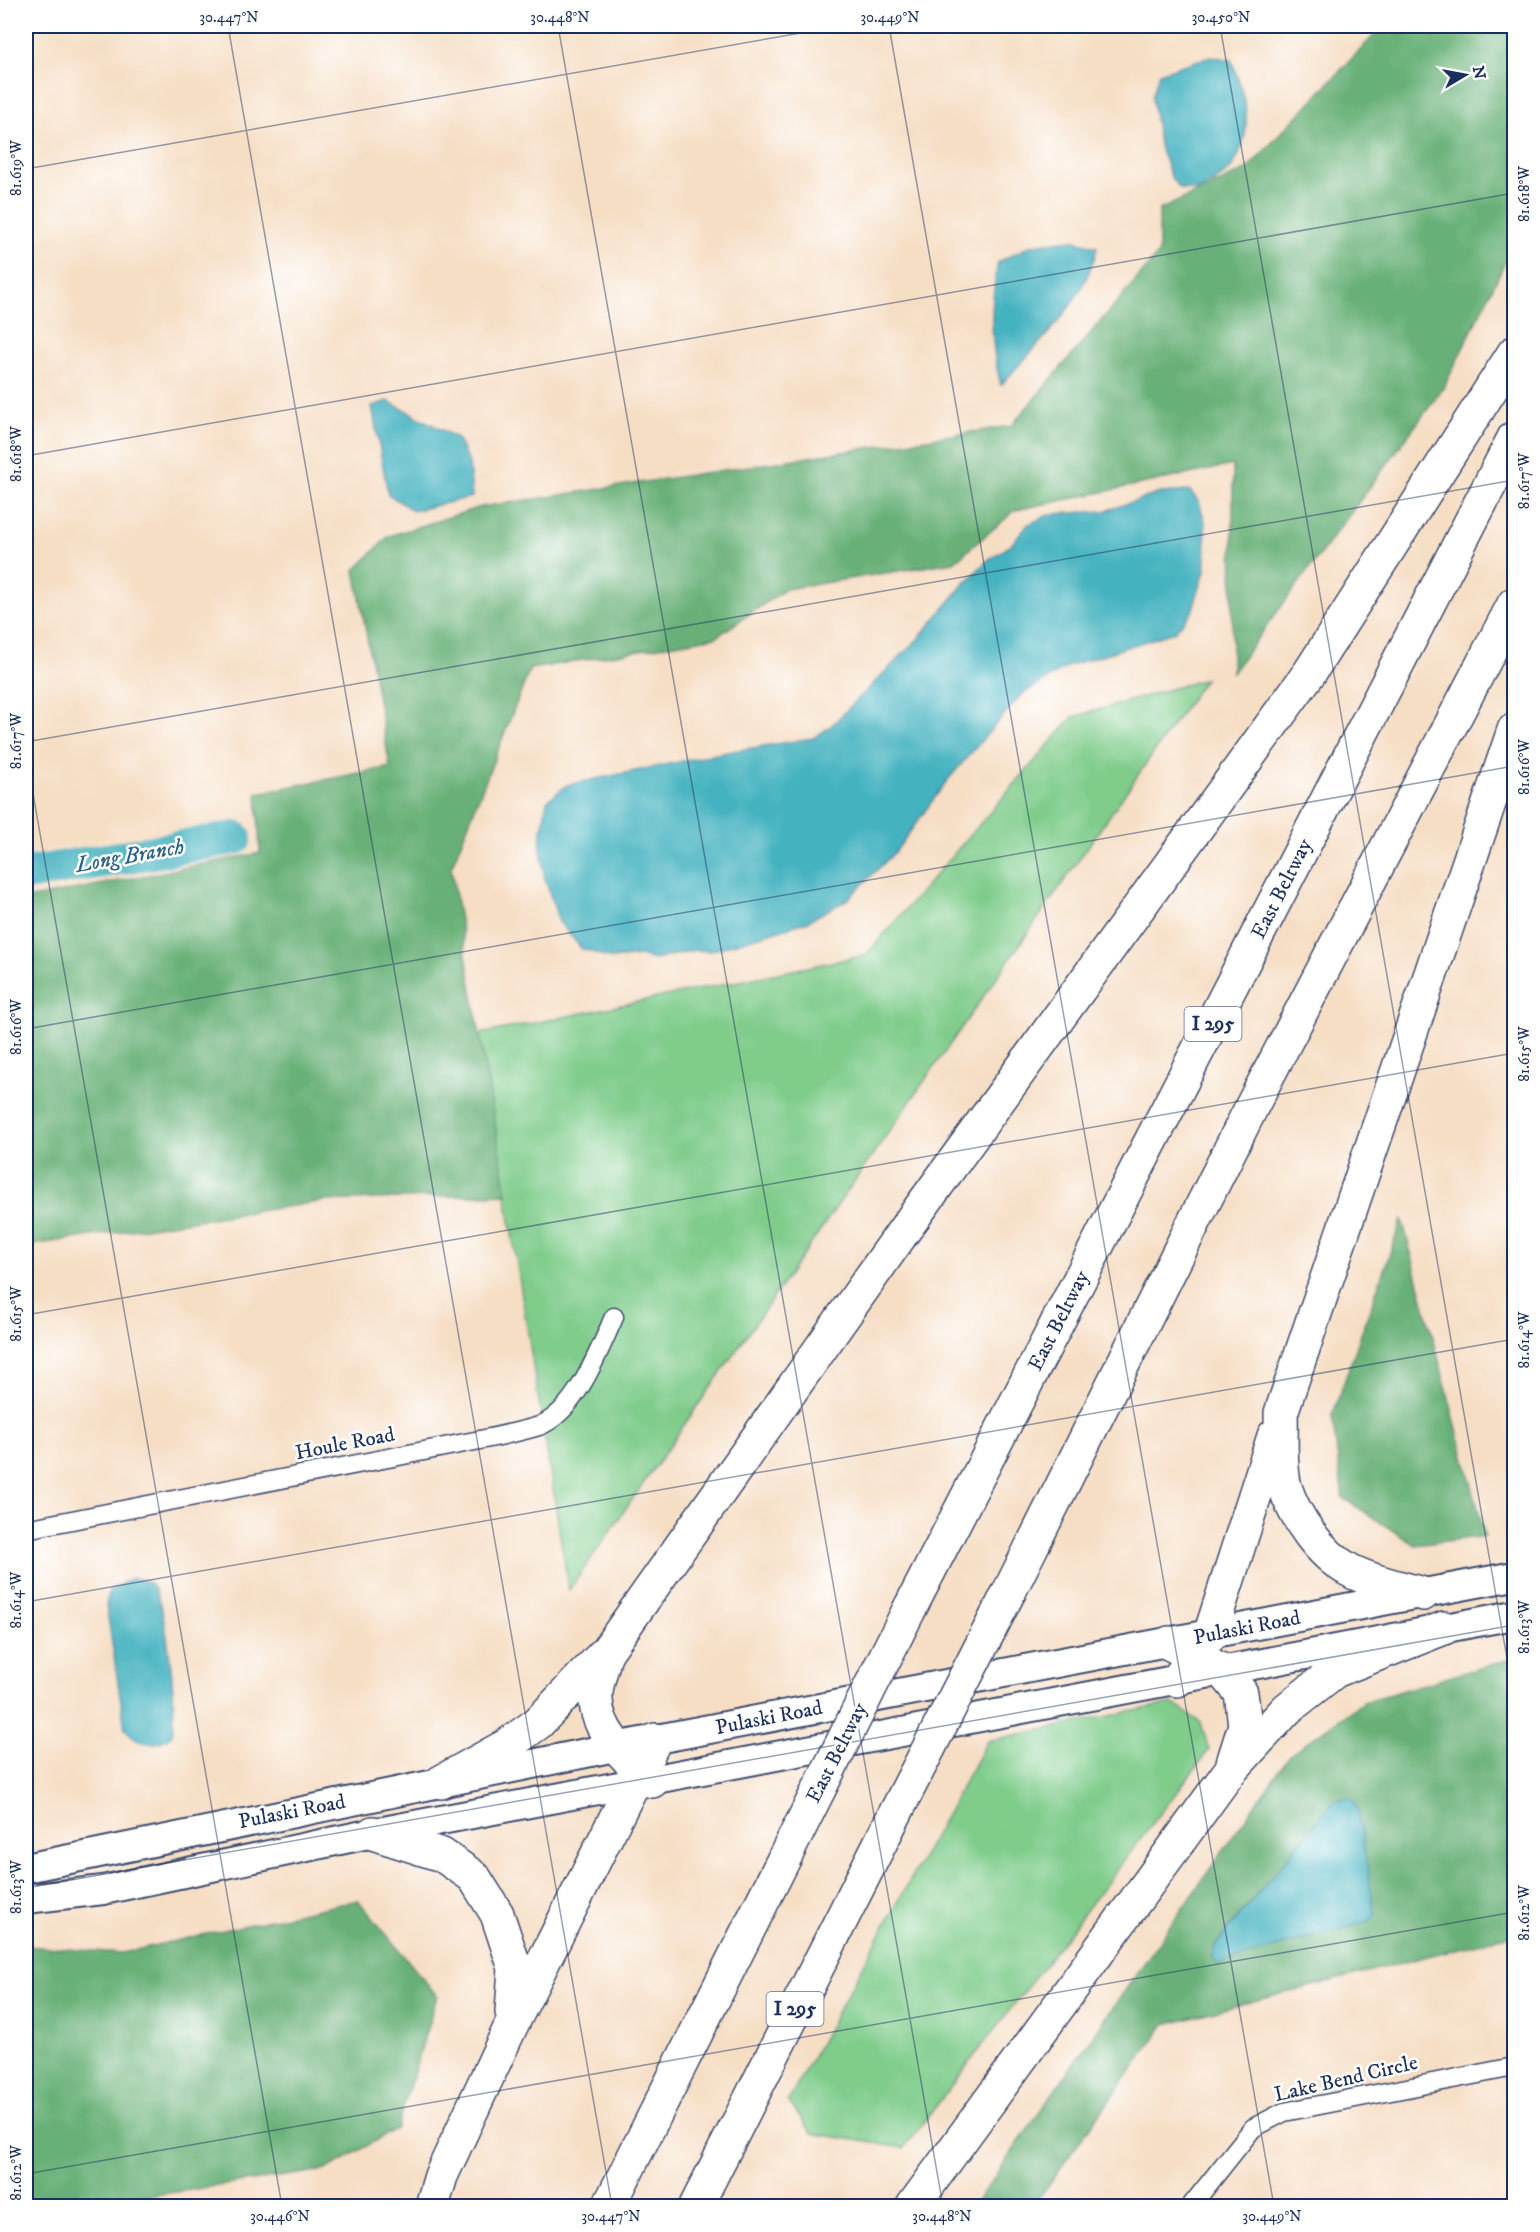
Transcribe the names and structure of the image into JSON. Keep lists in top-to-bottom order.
{
  "streets": {
    "highway": ["East Beltway", "I 295"],
    "main road": ["Pulaski Road"],
    "street": ["Houle Road", "Lake Bend Circle"]
  },
  "water": ["Long Branch"],
  "north": "right",
  "coordinates": [
    "30.447°N",
    "30.448°N",
    "30.449°N",
    "30.450°N",
    "81.619°W",
    "81.618°W",
    "81.617°W",
    "81.616°W",
    "81.615°W",
    "81.614°W",
    "81.613°W",
    "81.612°W",
    "30.446°N"
  ]
}
